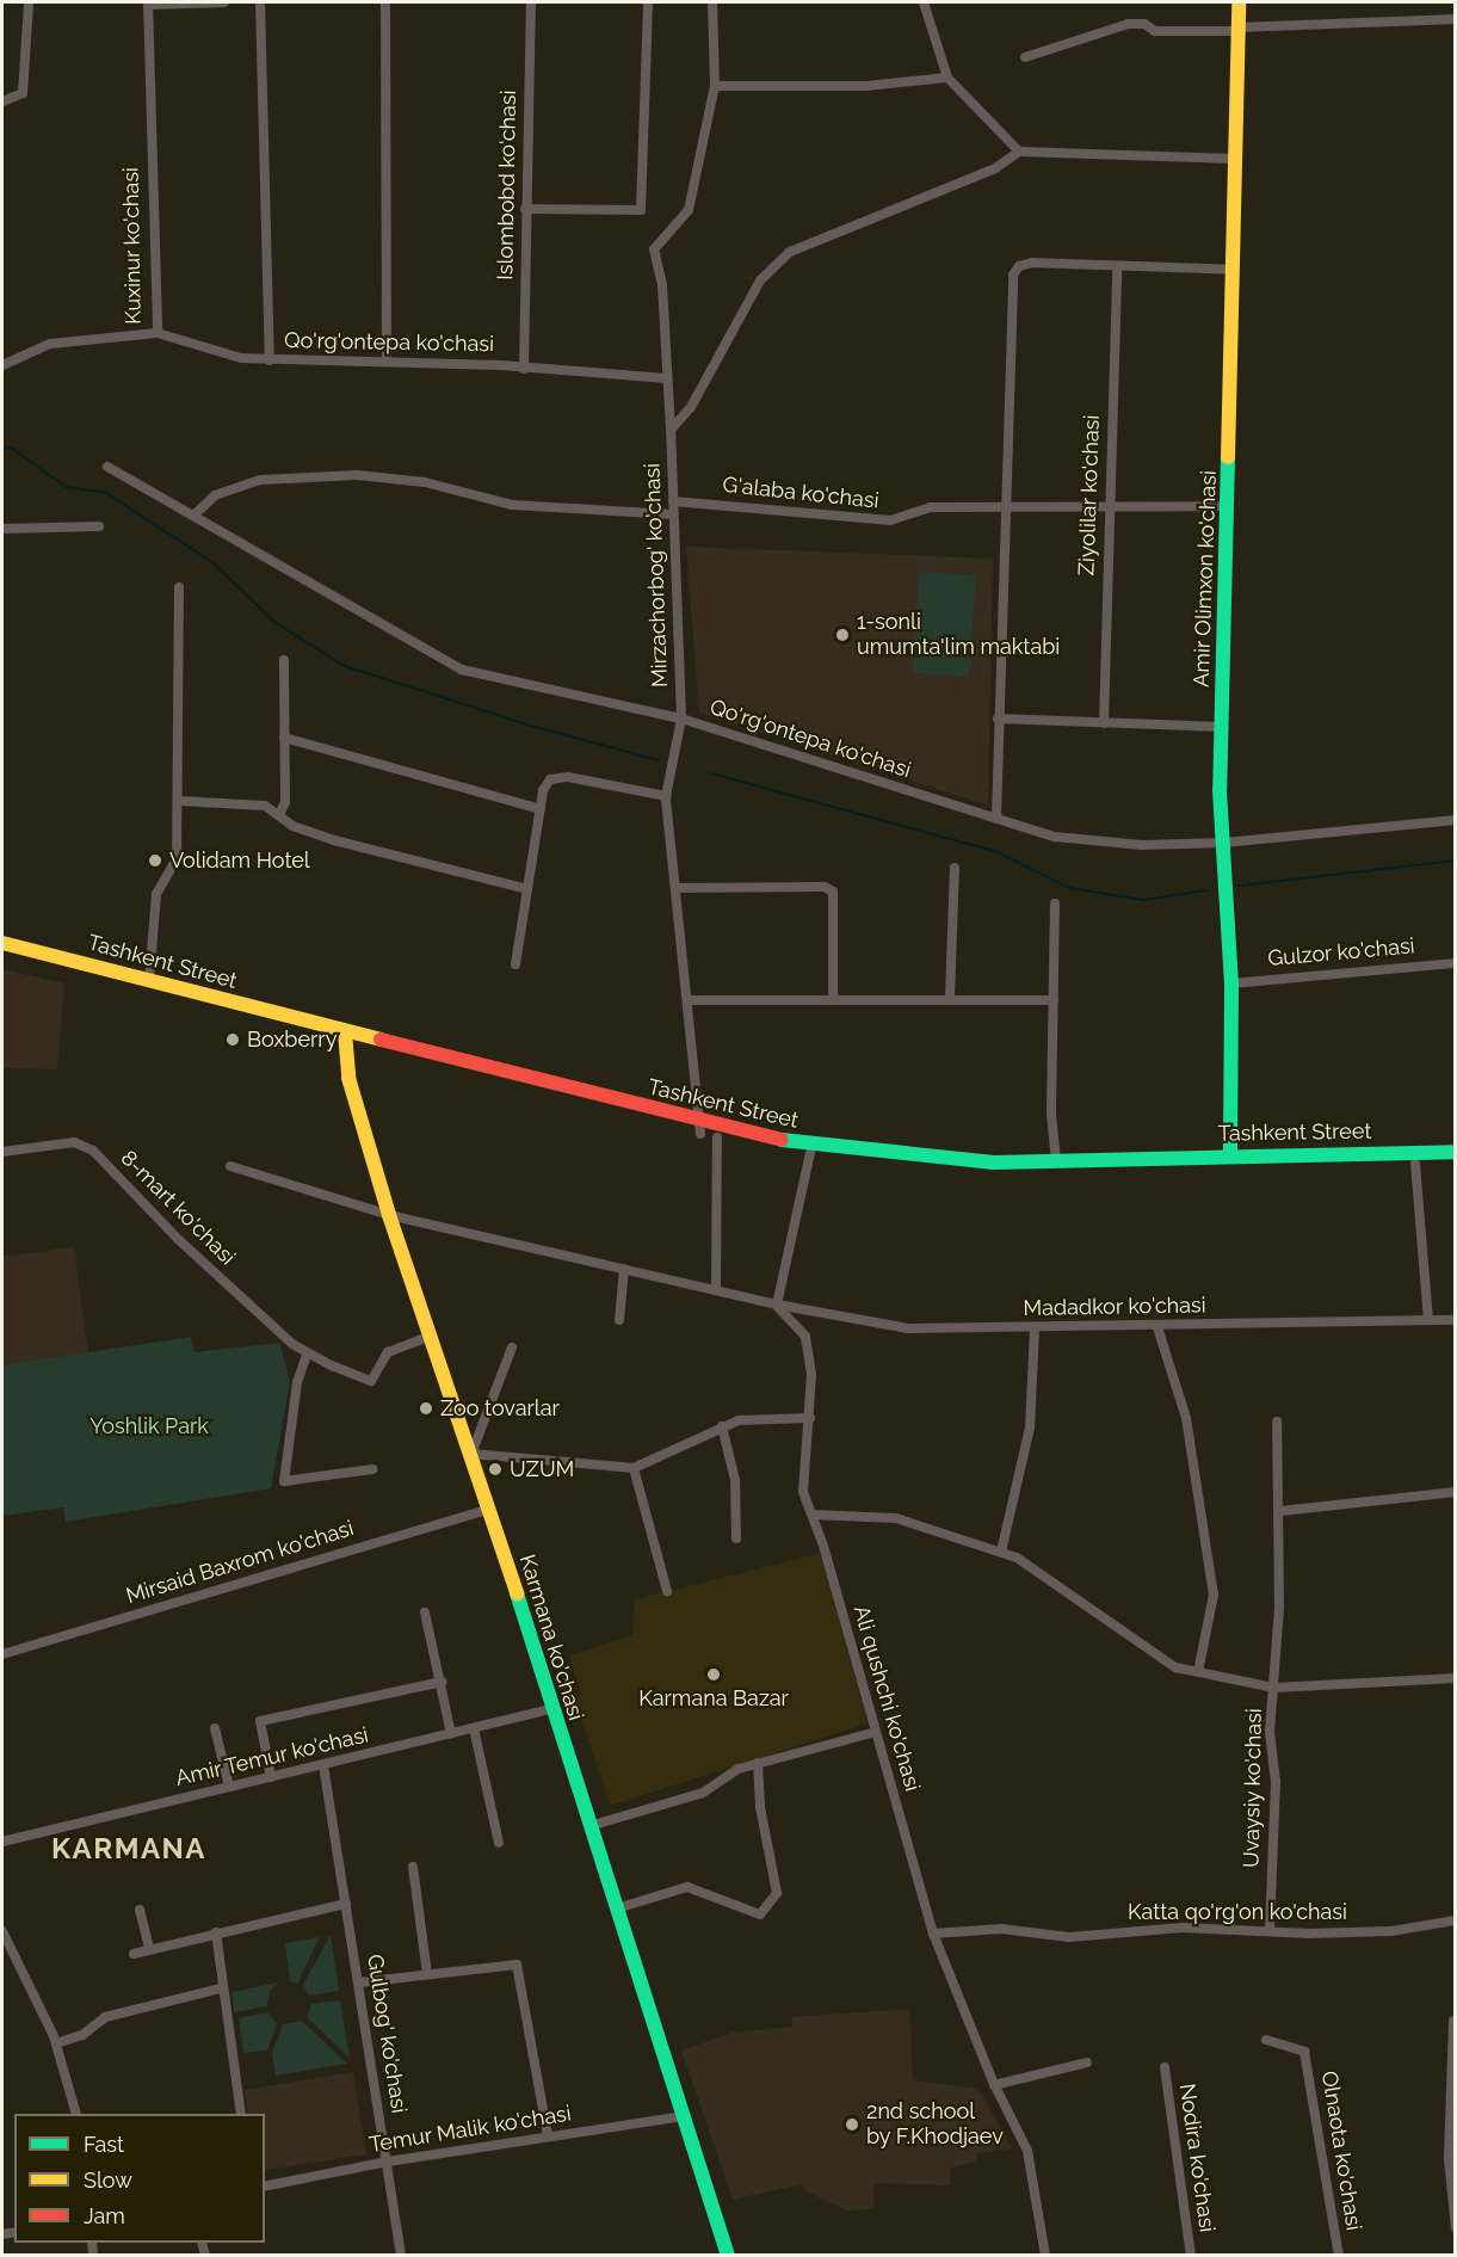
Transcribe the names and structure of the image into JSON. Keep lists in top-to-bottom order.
{
  "streets": {
    "main road": ["Amir Olimxon ko'chasi", "Tashkent Street", "Karmana ko'chasi"],
    "street": [
      "Islombobd ko'chasi",
      "Kuxinur ko'chasi",
      "Qo'rg'ontepa ko'chasi",
      "G'alaba ko'chasi",
      "Ziyolilar ko'chasi",
      "Mirzachorbog' ko'chasi",
      "Gulzor ko'chasi",
      "8-mart ko'chasi",
      "Madadkor ko'chasi",
      "Mirsaid Baxrom ko'chasi",
      "Ali qushchi ko'chasi",
      "Amir Temur ko'chasi",
      "Uvaysiy ko'chasi",
      "Katta qo'rg'on ko'chasi",
      "Gulbog' ko'chasi",
      "Temur Malik ko'chasi",
      "Olnaota ko'chasi",
      "Nodira ko'chasi"
    ]
  },
  "crossings": [
    ["Islombobd ko'chasi", "Qo'rg'ontepa ko'chasi"],
    ["Kuxinur ko'chasi", "Qo'rg'ontepa ko'chasi"],
    ["Qo'rg'ontepa ko'chasi", "Mirzachorbog' ko'chasi"],
    ["Qo'rg'ontepa ko'chasi", "Amir Olimxon ko'chasi"],
    ["G'alaba ko'chasi", "Ziyolilar ko'chasi"],
    ["G'alaba ko'chasi", "Mirzachorbog' ko'chasi"],
    ["G'alaba ko'chasi", "Amir Olimxon ko'chasi"],
    ["Mirzachorbog' ko'chasi", "Tashkent Street"],
    ["Amir Olimxon ko'chasi", "Gulzor ko'chasi"],
    ["Amir Olimxon ko'chasi", "Tashkent Street"],
    ["Tashkent Street", "Karmana ko'chasi"],
    ["8-mart ko'chasi", "Karmana ko'chasi"],
    ["Madadkor ko'chasi", "Karmana ko'chasi"],
    ["Madadkor ko'chasi", "Ali qushchi ko'chasi"],
    ["Mirsaid Baxrom ko'chasi", "Karmana ko'chasi"],
    ["Karmana ko'chasi", "Amir Temur ko'chasi"],
    ["Karmana ko'chasi", "Temur Malik ko'chasi"],
    ["Ali qushchi ko'chasi", "Katta qo'rg'on ko'chasi"],
    ["Amir Temur ko'chasi", "Gulbog' ko'chasi"],
    ["Uvaysiy ko'chasi", "Katta qo'rg'on ko'chasi"],
    ["Gulbog' ko'chasi", "Temur Malik ko'chasi"]
  ],
  "districts": ["KARMANA"],
  "parks": ["Yoshlik Park"],
  "places": [
    "1-sonli umumta'lim maktabi",
    "Volidam Hotel",
    "Boxberry",
    "Zoo tovarlar",
    "UZUM",
    "Karmana Bazar",
    "2nd school by F.Khodjaev"
  ],
  "legend": ["Fast", "Slow", "Jam"]
}
